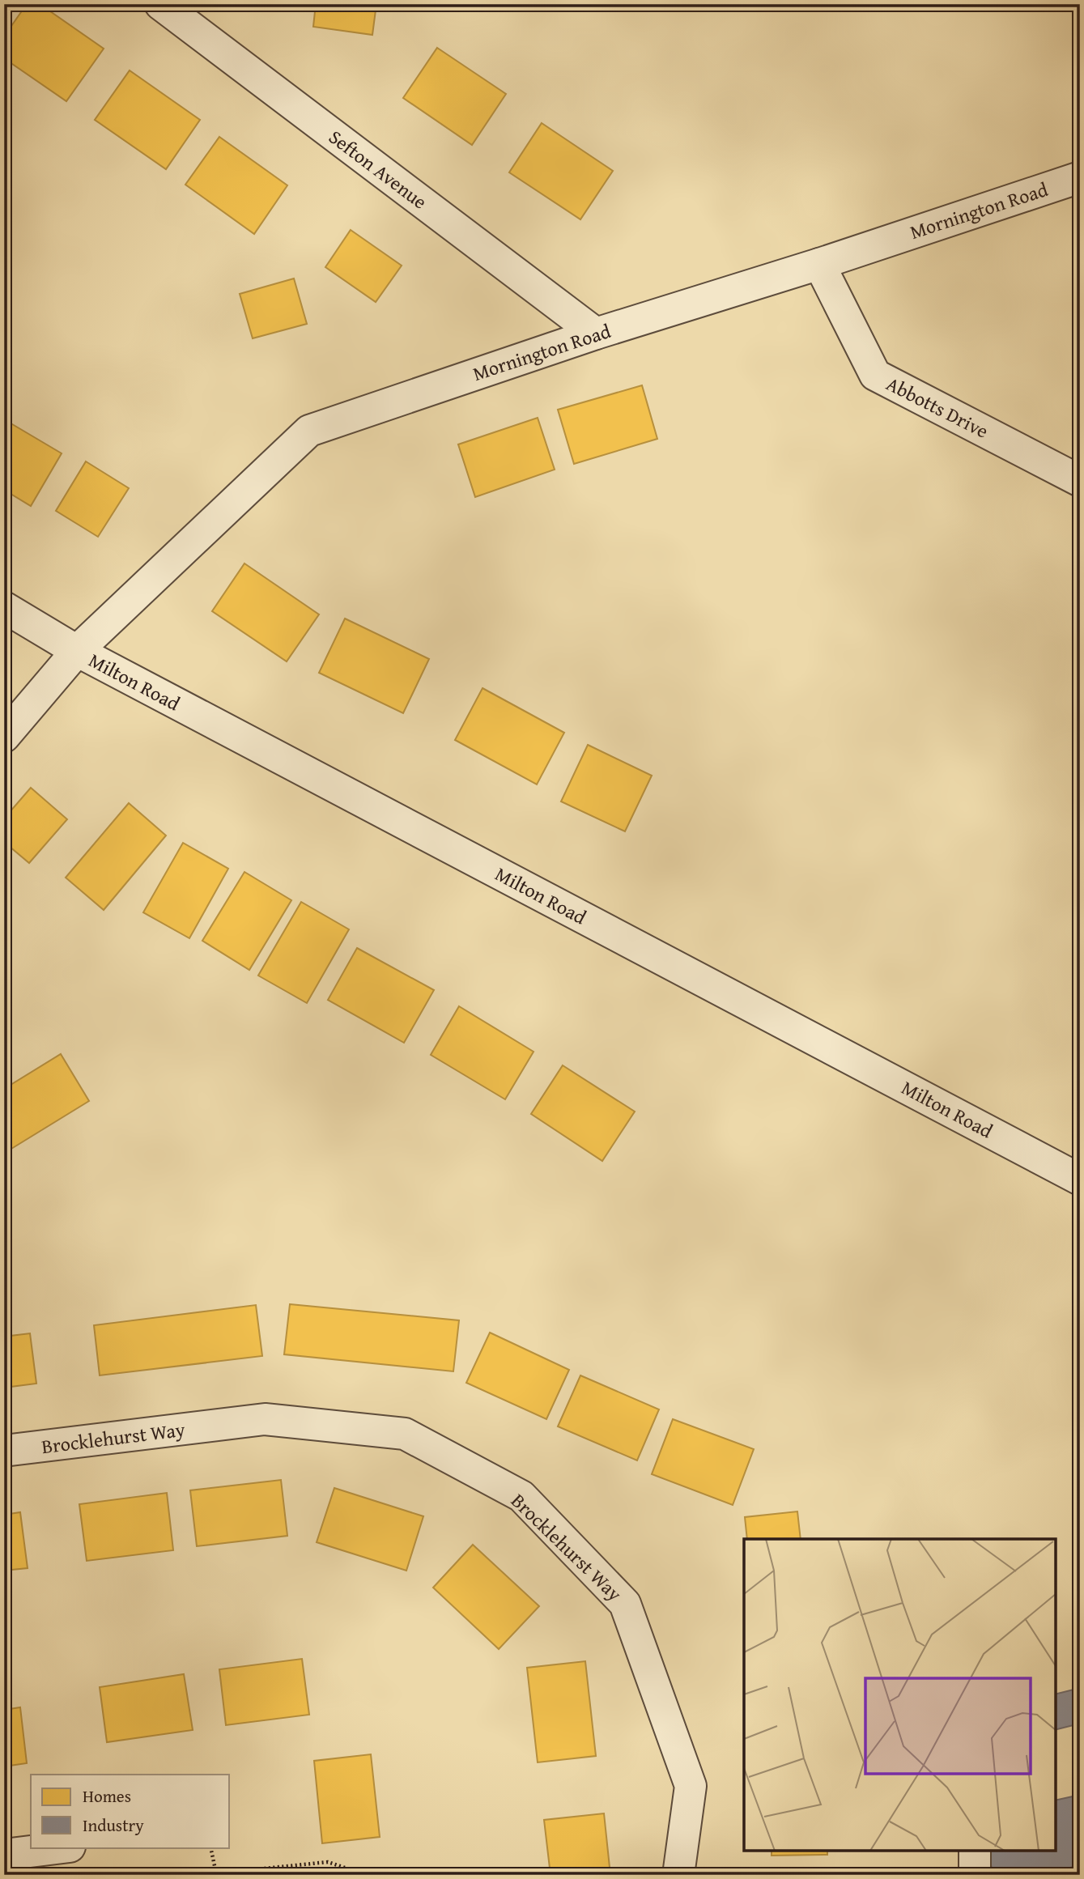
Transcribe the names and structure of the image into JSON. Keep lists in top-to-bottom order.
{
  "streets": {
    "street": [
      "Sefton Avenue",
      "Mornington Road",
      "Abbotts Drive",
      "Milton Road",
      "Brocklehurst Way"
    ]
  },
  "crossings": [
    ["Sefton Avenue", "Mornington Road"],
    ["Mornington Road", "Abbotts Drive"],
    ["Mornington Road", "Milton Road"]
  ],
  "legend": ["Homes", "Industry"]
}
